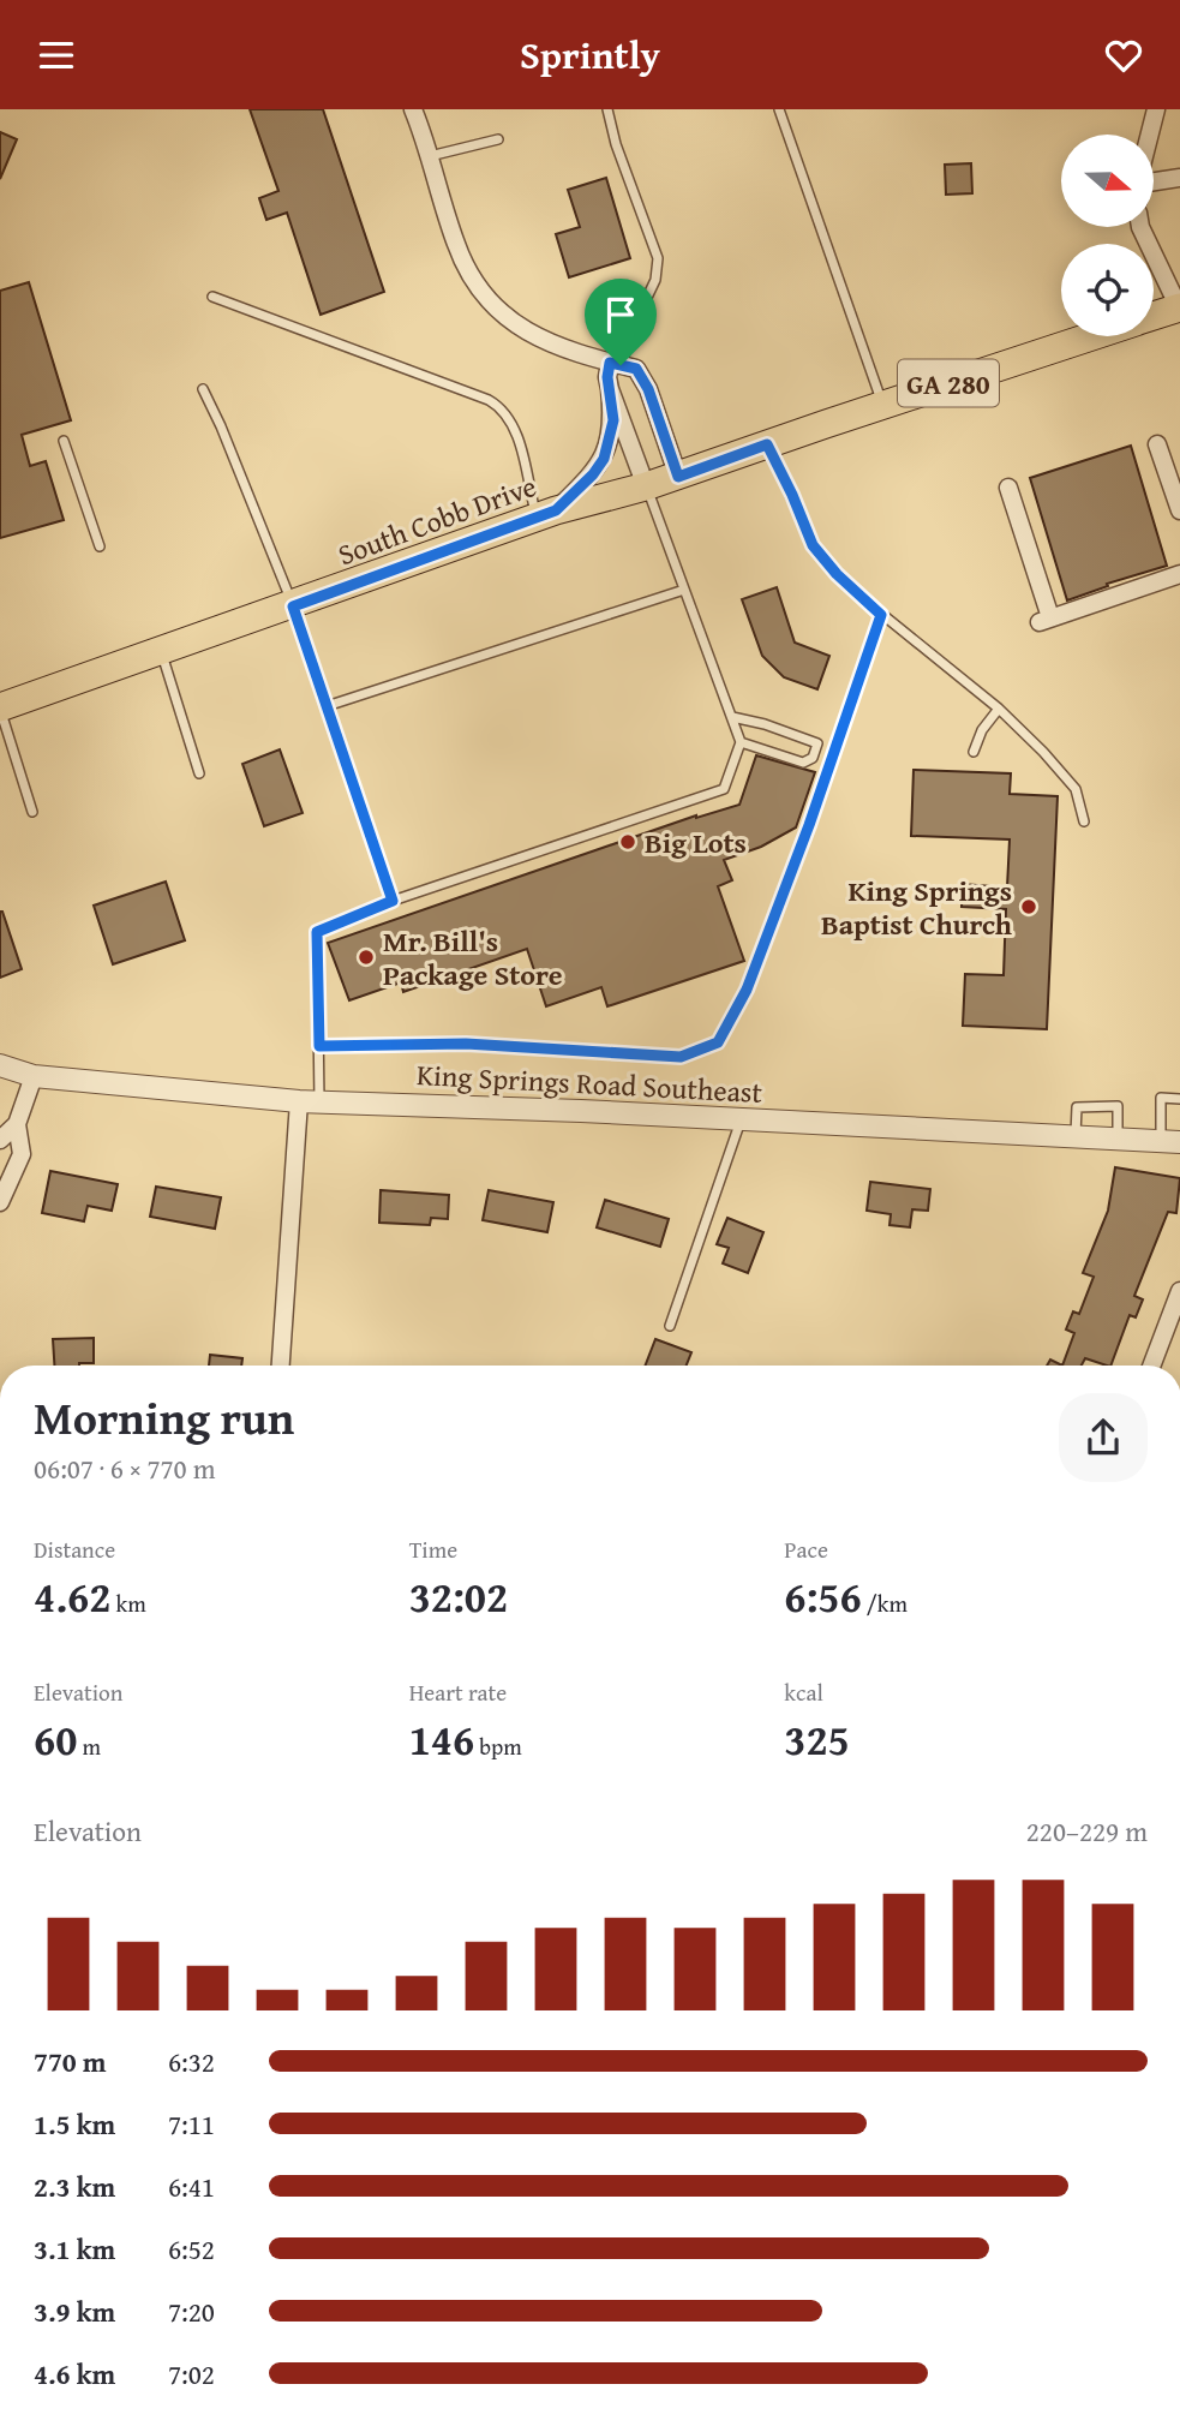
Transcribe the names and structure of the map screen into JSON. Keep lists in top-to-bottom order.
{
  "streets": {
    "main road": ["GA 280", "South Cobb Drive"],
    "street": ["King Springs Road Southeast"]
  },
  "places": ["Big Lots", "King Springs Baptist Church", "Mr. Bill's Package Store"],
  "north": "right",
  "page": {
    "header": "Sprintly",
    "heading": ["Morning run", "06:07 · 6 × 770 m"],
    "stats": [
      ["Distance", "4.62 km"],
      ["Time", "32:02"],
      ["Pace", "6:56 /km"],
      ["Elevation", "60 m"],
      ["Heart rate", "146 bpm"],
      ["kcal", "325"]
    ],
    "chart": ["Elevation", "220–229 m"],
    "list": [
      {
        "name": "770 m",
        "note": "6:32"
      },
      {
        "name": "1.5 km",
        "note": "7:11"
      },
      {
        "name": "2.3 km",
        "note": "6:41"
      },
      {
        "name": "3.1 km",
        "note": "6:52"
      },
      {
        "name": "3.9 km",
        "note": "7:20"
      },
      {
        "name": "4.6 km",
        "note": "7:02"
      }
    ]
  }
}
